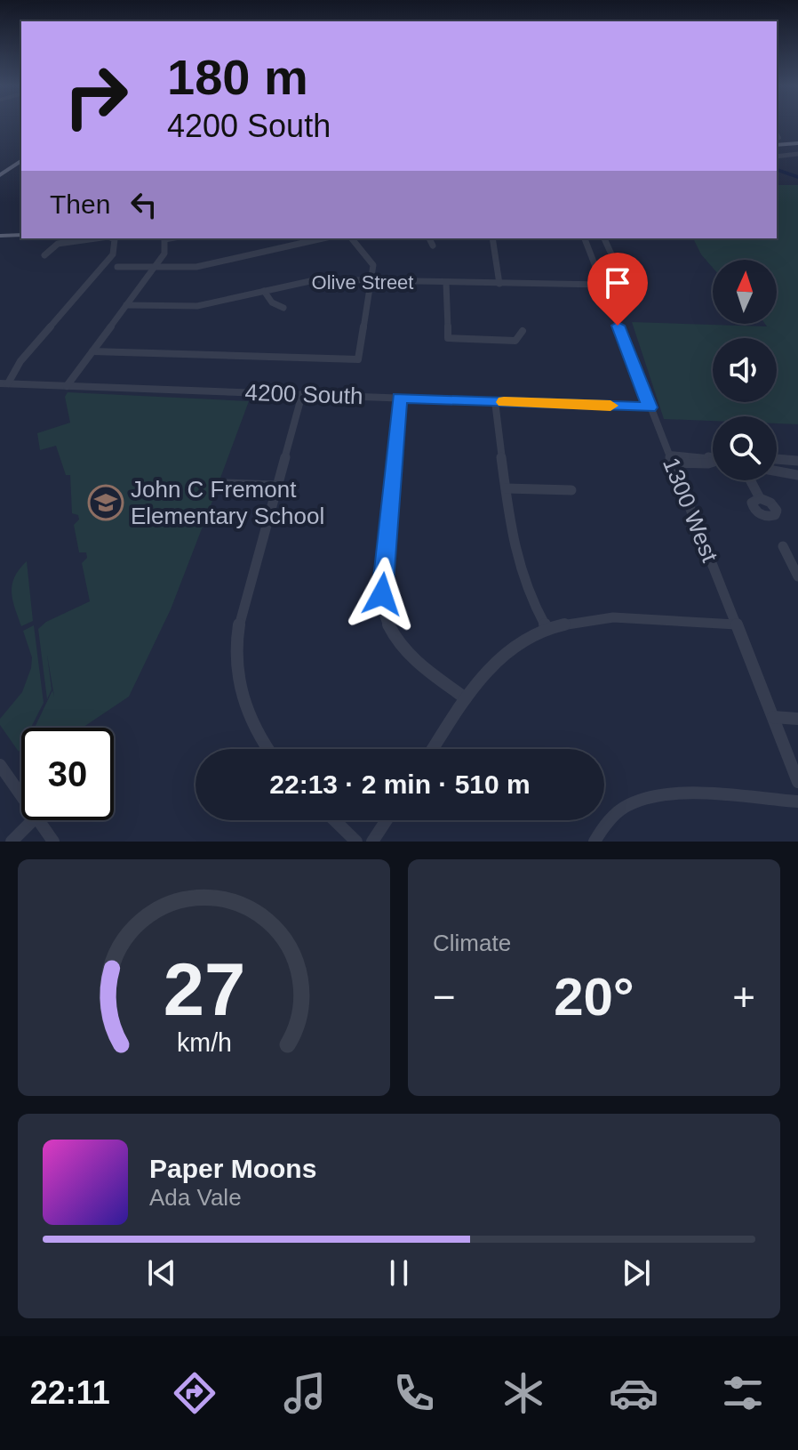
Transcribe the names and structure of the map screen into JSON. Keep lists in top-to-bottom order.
{
  "streets": {
    "street": ["Olive Street", "4200 South", "1300 West"]
  },
  "crossings": [
    ["Olive Street", "1300 West"],
    ["4200 South", "1300 West"]
  ],
  "places": {
    "school or university": ["John C Fremont Elementary School"]
  },
  "north": "top",
  "page": {
    "turn": ["180 m", "4200 South"],
    "then": "Then",
    "limit": "30",
    "trip": "22:13 · 2 min · 510 m",
    "tile": "Climate",
    "heat": ["−", "20°", "+"],
    "song": ["Paper Moons", "Ada Vale"],
    "tabs": "22:11",
    "gauge": ["27", "km/h"]
  }
}
